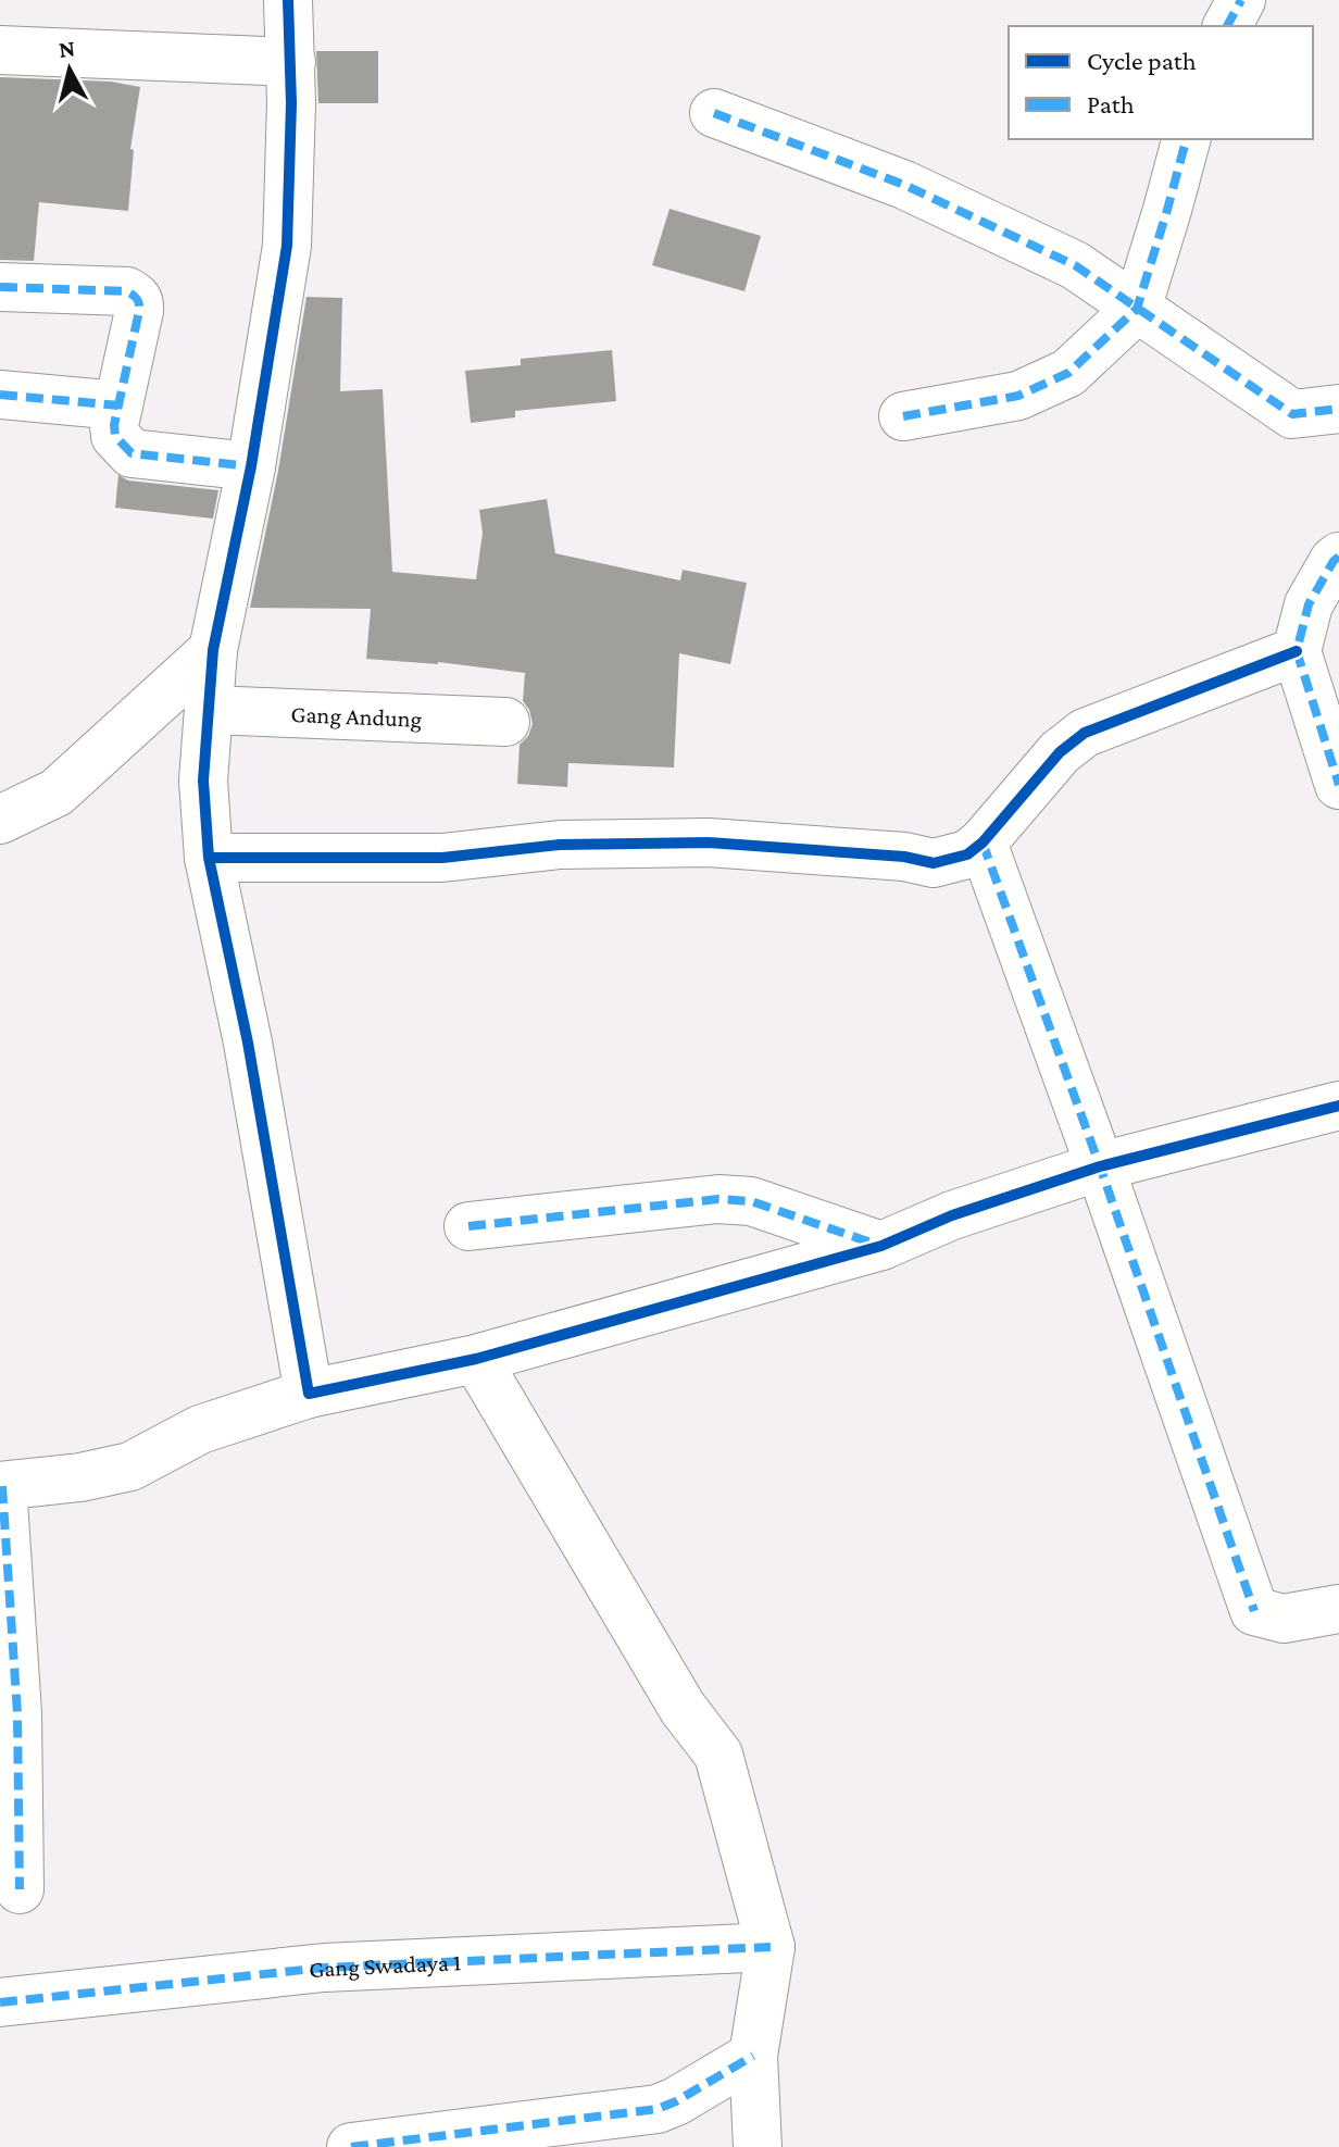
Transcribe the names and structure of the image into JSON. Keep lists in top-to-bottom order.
{
  "streets": {
    "street": ["Gang Andung", "Gang Swadaya 1"]
  },
  "legend": ["Cycle path", "Path"],
  "north": "top"
}
